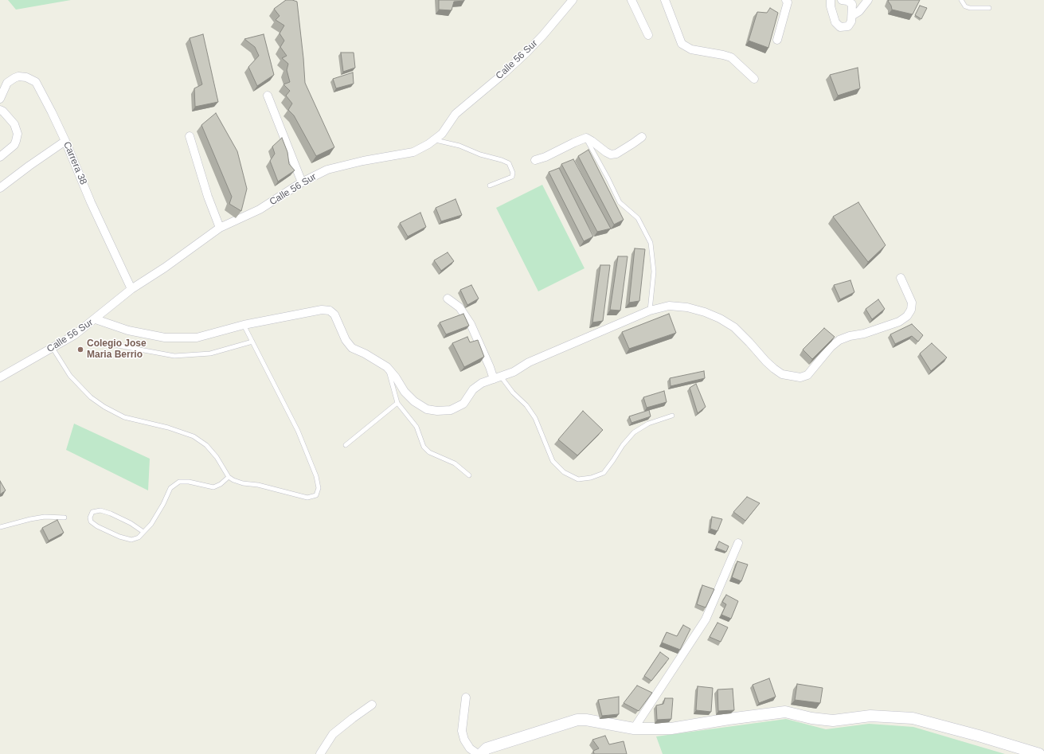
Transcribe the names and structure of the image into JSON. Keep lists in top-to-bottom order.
{
  "streets": {
    "street": ["Calle 56 Sur", "Carrera 38"]
  },
  "crossings": [
    ["Calle 56 Sur", "Carrera 38"]
  ],
  "places": ["Colegio Jose Maria Berrio"]
}
